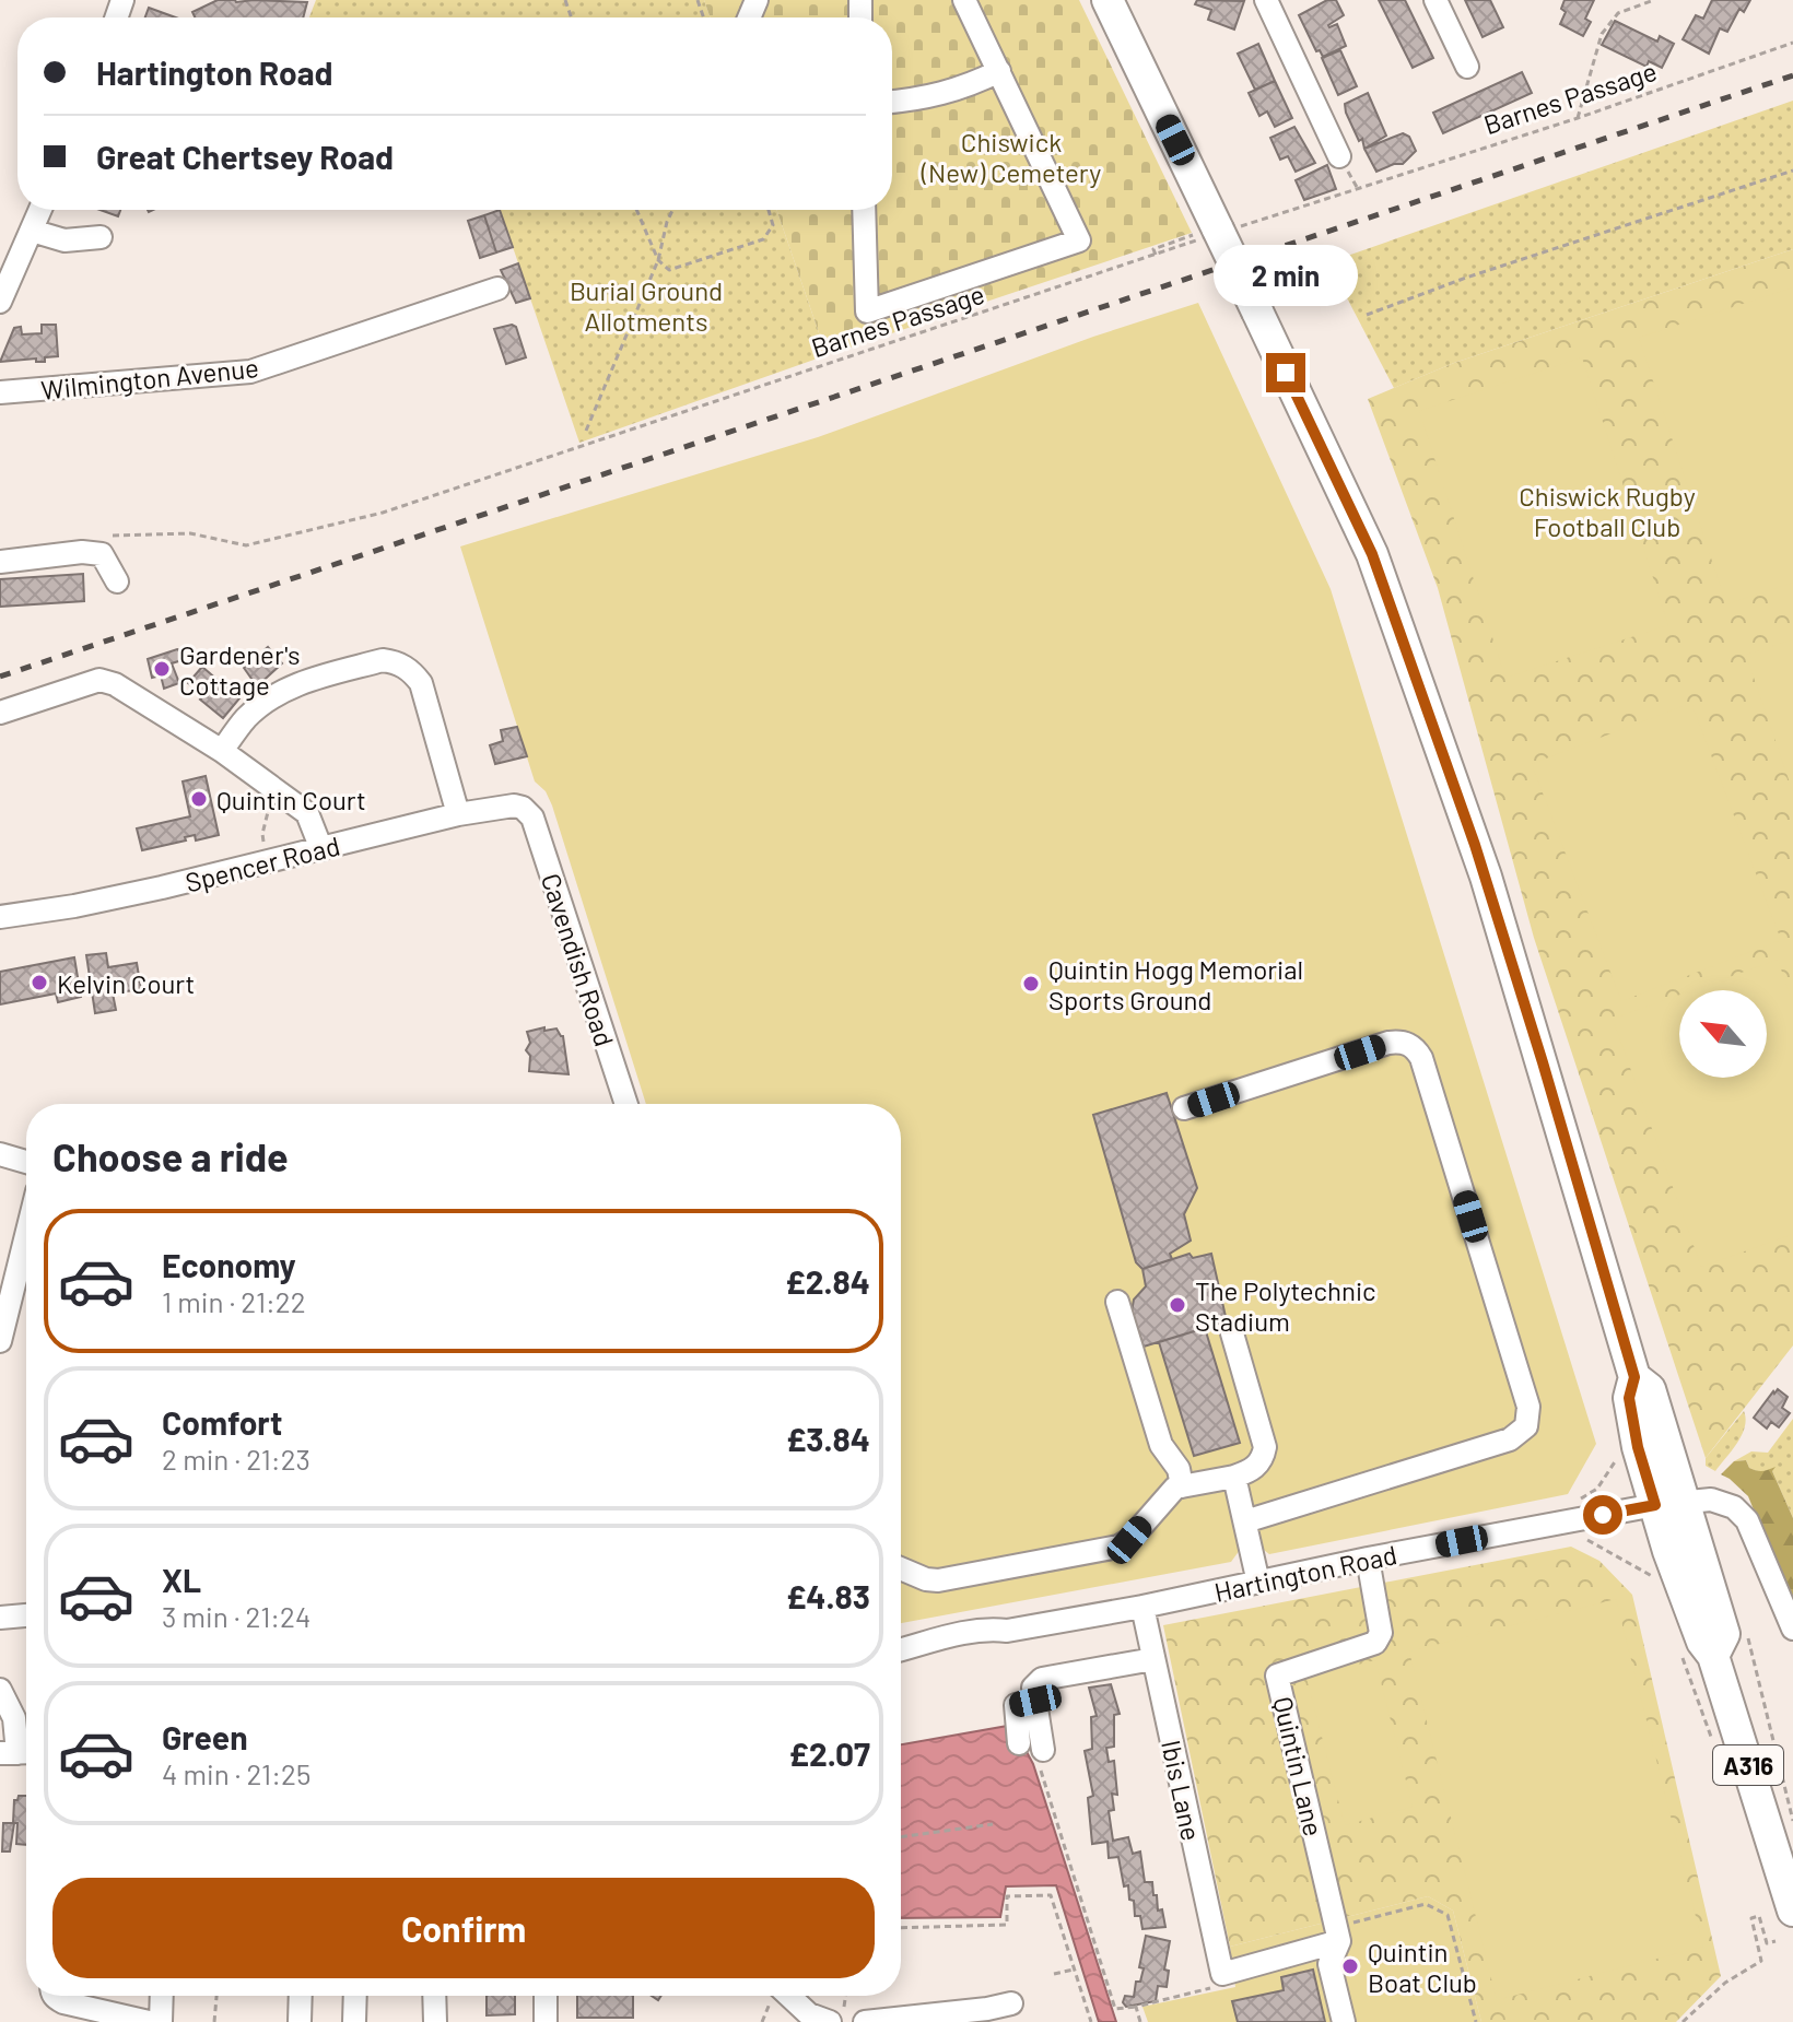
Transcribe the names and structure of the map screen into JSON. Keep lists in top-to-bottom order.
{
  "streets": {
    "highway": ["A316"],
    "street": [
      "Wilmington Avenue",
      "Spencer Road",
      "Cavendish Road",
      "Hartington Road",
      "Quintin Lane",
      "Ibis Lane"
    ],
    "path": ["Barnes Passage"]
  },
  "crossings": [
    ["Barnes Passage", "A316"],
    ["Spencer Road", "Cavendish Road"],
    ["Hartington Road", "A316"],
    ["Hartington Road", "Quintin Lane"],
    ["Hartington Road", "Ibis Lane"]
  ],
  "parks": ["Chiswick (New) Cemetery", "Burial Ground Allotments", "Chiswick Rugby Football Club"],
  "places": [
    "Gardener's Cottage",
    "Quintin Court",
    "Kelvin Court",
    "Quintin Hogg Memorial Sports Ground",
    "The Polytechnic Stadium",
    "Quintin Boat Club"
  ],
  "north": "top left",
  "page": {
    "banner": ["Hartington Road", "Great Chertsey Road"],
    "bubble": "2 min",
    "heading": "Choose a ride",
    "list": [
      {
        "name": "Economy",
        "note": "1 min · 21:22",
        "value": "£2.84"
      },
      {
        "name": "Comfort",
        "note": "2 min · 21:23",
        "value": "£3.84"
      },
      {
        "name": "XL",
        "note": "3 min · 21:24",
        "value": "£4.83"
      },
      {
        "name": "Green",
        "note": "4 min · 21:25",
        "value": "£2.07"
      }
    ],
    "buttons": "Confirm"
  }
}
